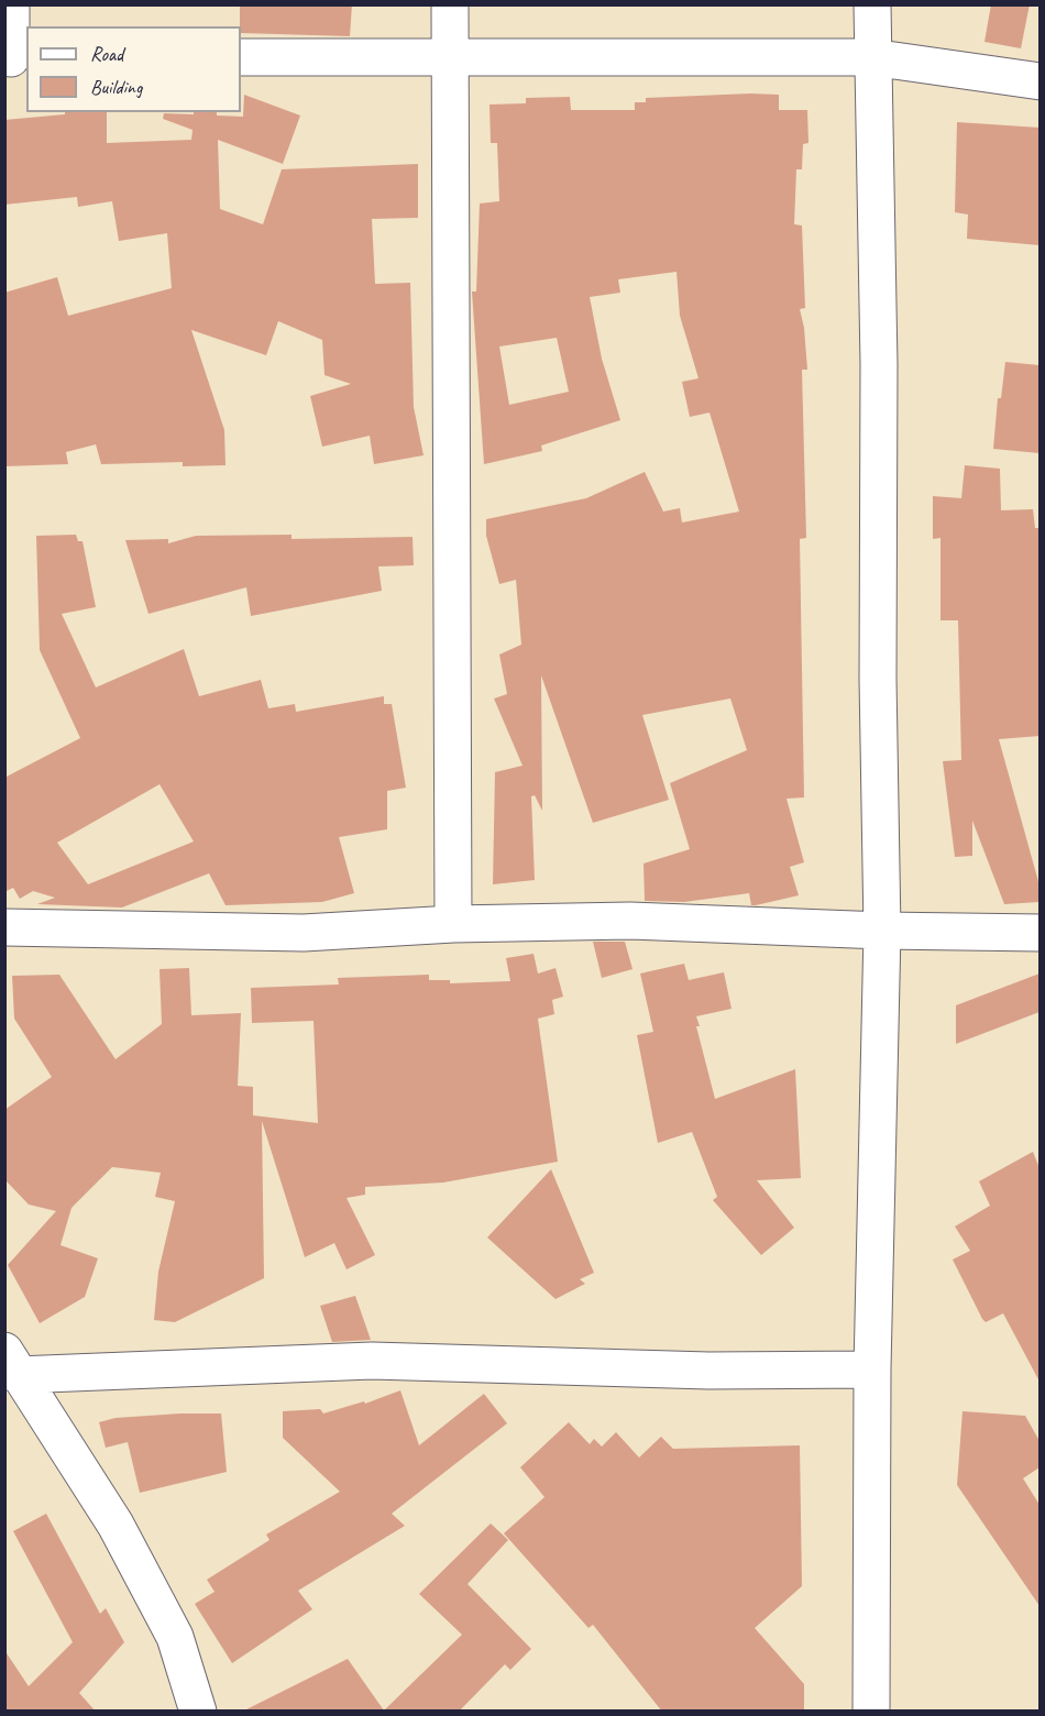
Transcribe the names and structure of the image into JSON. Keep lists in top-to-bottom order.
{
  "legend": ["Road", "Building"]
}
